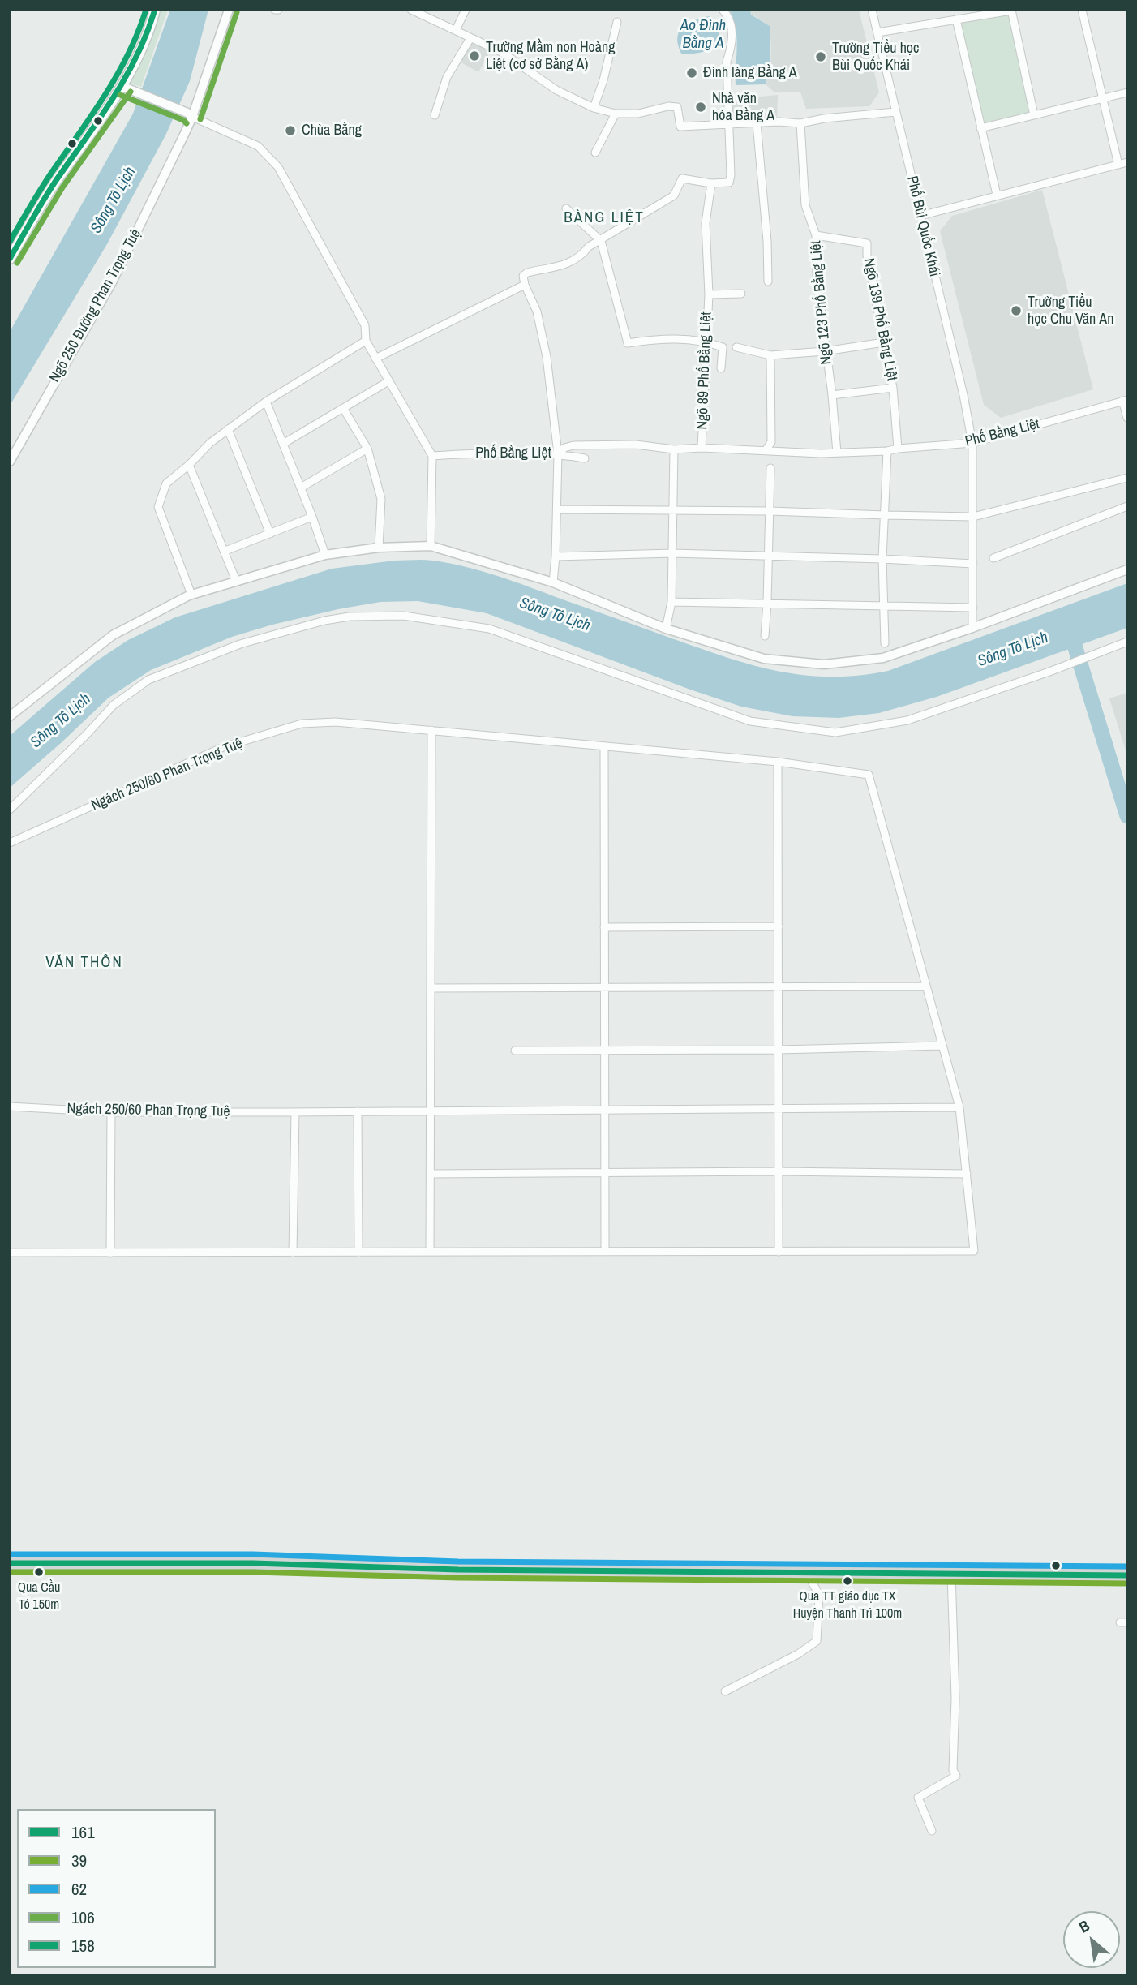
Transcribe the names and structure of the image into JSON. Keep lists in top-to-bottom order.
{
  "streets": {
    "street": [
      "Phố Bùi Quốc Khái",
      "Ngõ 123 Phố Bằng Liệt",
      "Ngõ 250 Đường Phan Trọng Tuệ",
      "Ngõ 139 Phố Bằng Liệt",
      "Ngõ 89 Phố Bằng Liệt",
      "Phố Bằng Liệt",
      "Ngách 250/80 Phan Trọng Tuệ",
      "Ngách 250/60 Phan Trọng Tuệ"
    ]
  },
  "crossings": [
    ["Phố Bùi Quốc Khái", "Phố Bằng Liệt"],
    ["Ngõ 123 Phố Bằng Liệt", "Ngõ 139 Phố Bằng Liệt"],
    ["Ngõ 123 Phố Bằng Liệt", "Phố Bằng Liệt"],
    ["Ngõ 139 Phố Bằng Liệt", "Phố Bằng Liệt"],
    ["Ngõ 89 Phố Bằng Liệt", "Phố Bằng Liệt"]
  ],
  "districts": ["BÀNG LIỆT", "VĂN THÔN"],
  "water": ["Ao Đình Bằng A", "Sông Tô Lịch"],
  "places": [
    "Trường Mầm non Hoàng Liệt (cơ sở Bằng A)",
    "Trường Tiểu học Bùi Quốc Khái",
    "Đình làng Bằng A",
    "Nhà văn hóa Bằng A",
    "Chùa Bằng",
    "Trường Tiểu học Chu Văn An",
    "Qua Cầu Tó 150m",
    "Qua TT giáo dục TX Huyện Thanh Trì 100m"
  ],
  "lines": [
    "transit line 161",
    "transit line 158",
    "transit line 106",
    "transit line 62",
    "transit line 39"
  ],
  "legend": [
    "161",
    "39",
    "62",
    "106",
    "158"
  ],
  "north": "top left"
}
